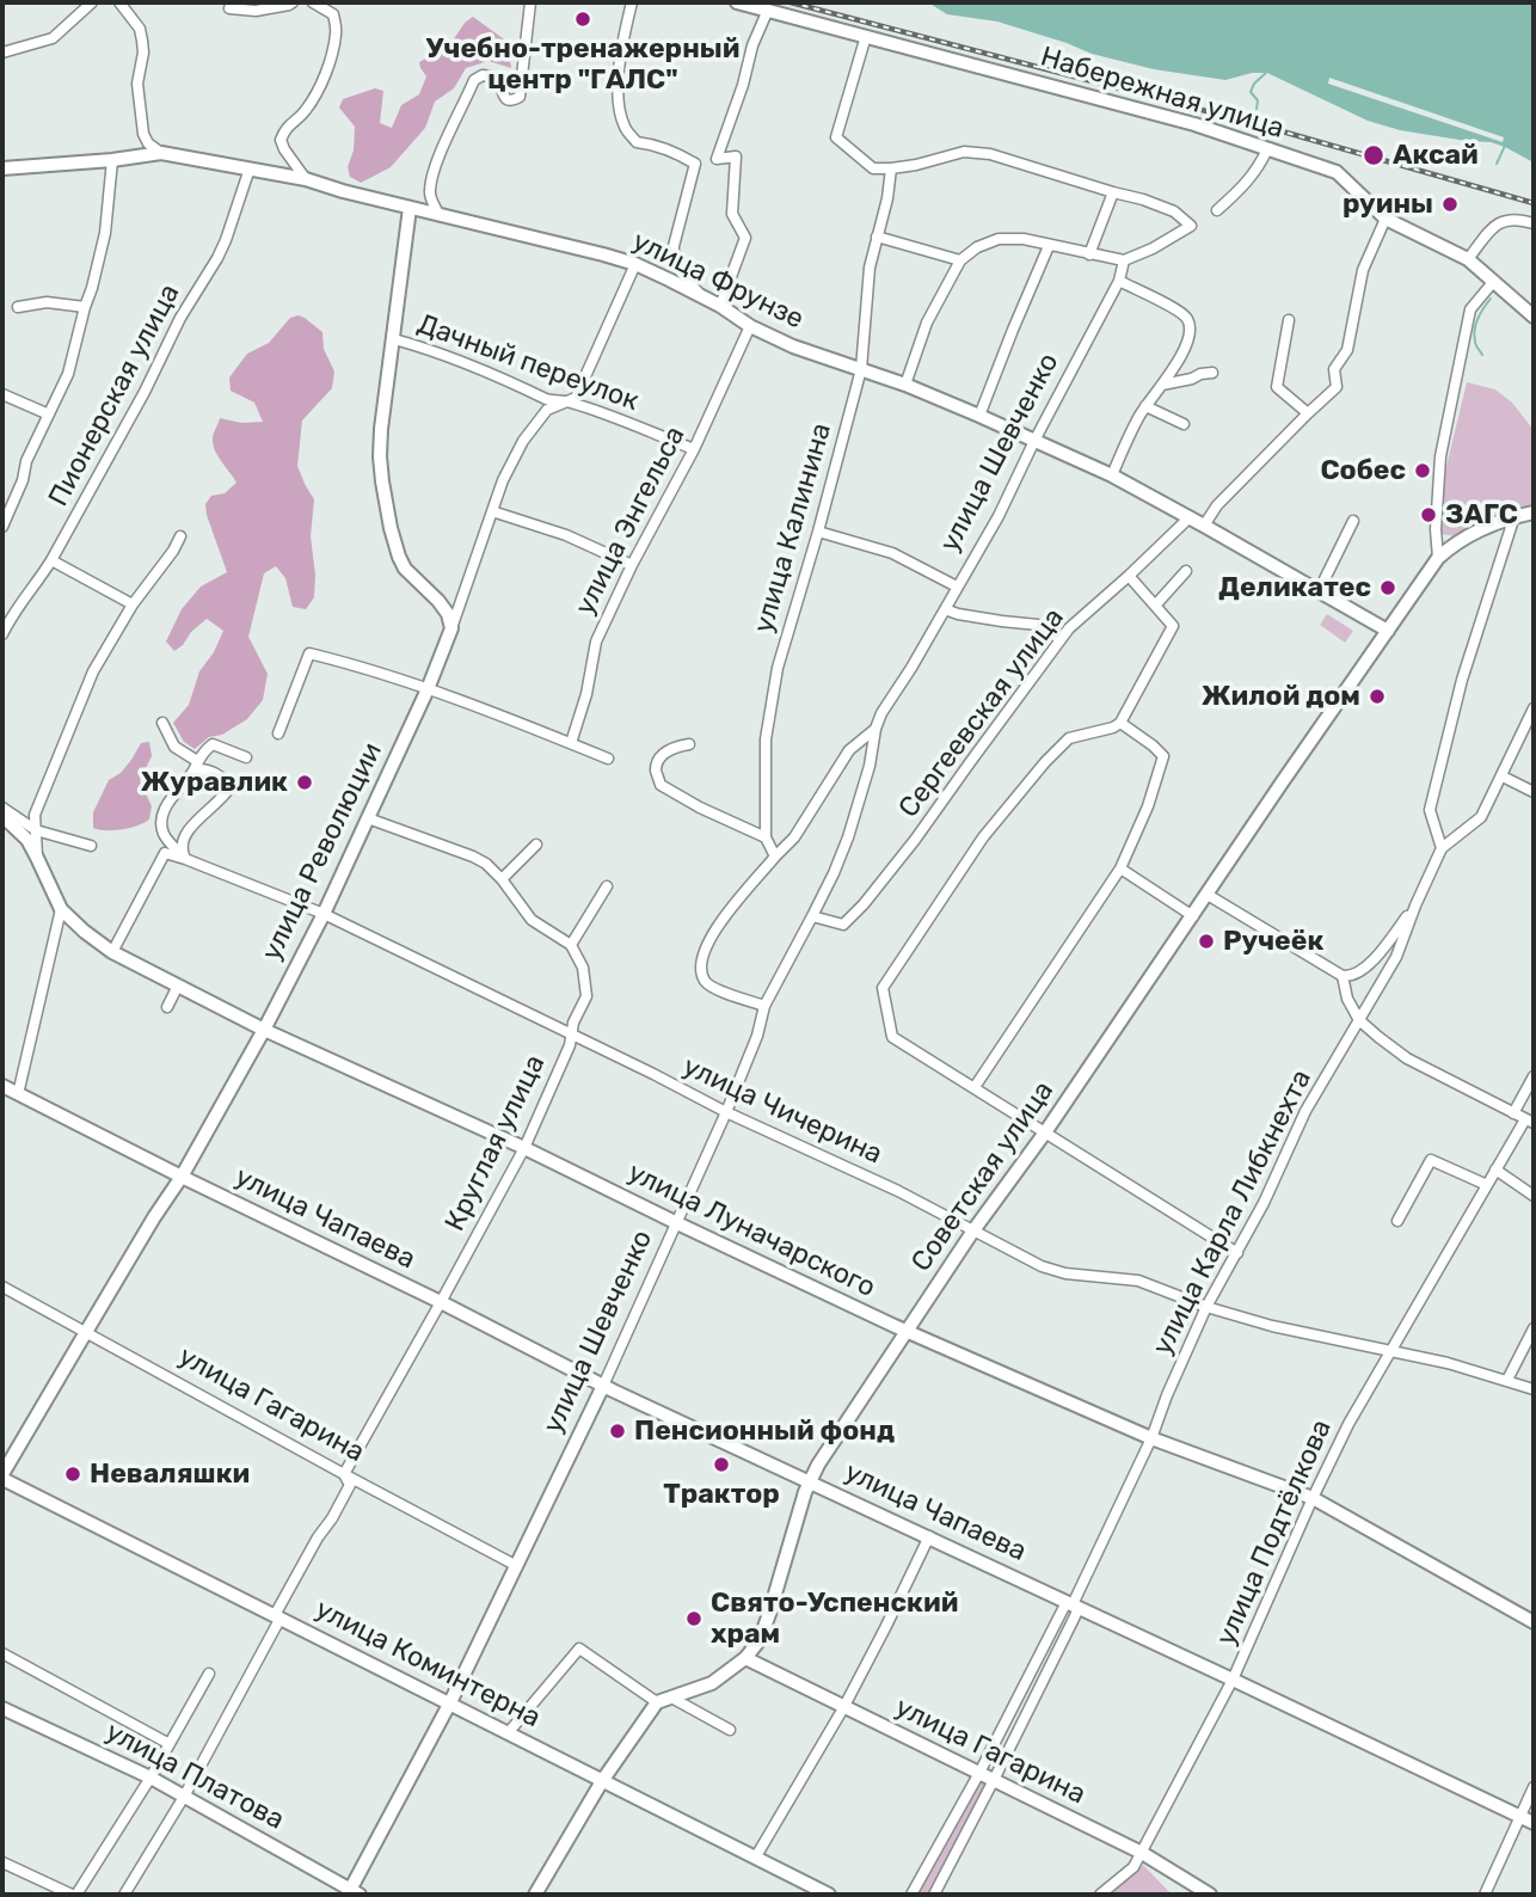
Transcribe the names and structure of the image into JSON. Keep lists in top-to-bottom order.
{
  "streets": {
    "street": [
      "Набережная улица",
      "улица Фрунзе",
      "Дачный переулок",
      "Пионерская улица",
      "улица Шевченко",
      "улица Энгельса",
      "улица Калинина",
      "Сергеевская улица",
      "улица Революции",
      "улица Чичерина",
      "Круглая улица",
      "Советская улица",
      "улица Карла Либкнехта",
      "улица Чапаева",
      "улица Луначарского",
      "улица Гагарина",
      "улица Подтёлкова",
      "улица Коминтерна",
      "улица Платова"
    ]
  },
  "crossings": [
    ["улица Фрунзе", "Пионерская улица"],
    ["улица Фрунзе", "улица Шевченко"],
    ["улица Фрунзе", "улица Энгельса"],
    ["улица Фрунзе", "улица Калинина"],
    ["улица Фрунзе", "Сергеевская улица"],
    ["улица Фрунзе", "Советская улица"],
    ["Дачный переулок", "улица Энгельса"],
    ["улица Шевченко", "Сергеевская улица"],
    ["улица Шевченко", "улица Чичерина"],
    ["улица Шевченко", "улица Чапаева"],
    ["улица Шевченко", "улица Луначарского"],
    ["улица Шевченко", "улица Гагарина"],
    ["улица Шевченко", "улица Коминтерна"],
    ["улица Шевченко", "улица Платова"],
    ["улица Революции", "улица Чичерина"],
    ["улица Революции", "улица Чапаева"],
    ["улица Революции", "улица Луначарского"],
    ["улица Революции", "улица Гагарина"],
    ["улица Революции", "улица Коминтерна"],
    ["улица Чичерина", "Круглая улица"],
    ["улица Чичерина", "Советская улица"],
    ["улица Чичерина", "улица Карла Либкнехта"],
    ["улица Чичерина", "улица Подтёлкова"],
    ["Круглая улица", "улица Чапаева"],
    ["Круглая улица", "улица Луначарского"],
    ["Круглая улица", "улица Гагарина"],
    ["Круглая улица", "улица Коминтерна"],
    ["Круглая улица", "улица Платова"],
    ["Советская улица", "улица Чапаева"],
    ["Советская улица", "улица Луначарского"],
    ["Советская улица", "улица Гагарина"],
    ["улица Карла Либкнехта", "улица Чапаева"],
    ["улица Карла Либкнехта", "улица Луначарского"],
    ["улица Карла Либкнехта", "улица Гагарина"],
    ["улица Чапаева", "улица Подтёлкова"],
    ["улица Луначарского", "улица Подтёлкова"],
    ["улица Гагарина", "улица Подтёлкова"]
  ],
  "places": [
    "Учебно-тренажерный центр \"ГАЛС\"",
    "Аксай",
    "руины",
    "Собес",
    "ЗАГС",
    "Деликатес",
    "Жилой дом",
    "Журавлик",
    "Ручеёк",
    "Пенсионный фонд",
    "Трактор",
    "Неваляшки",
    "Свято-Успенский храм"
  ]
}
